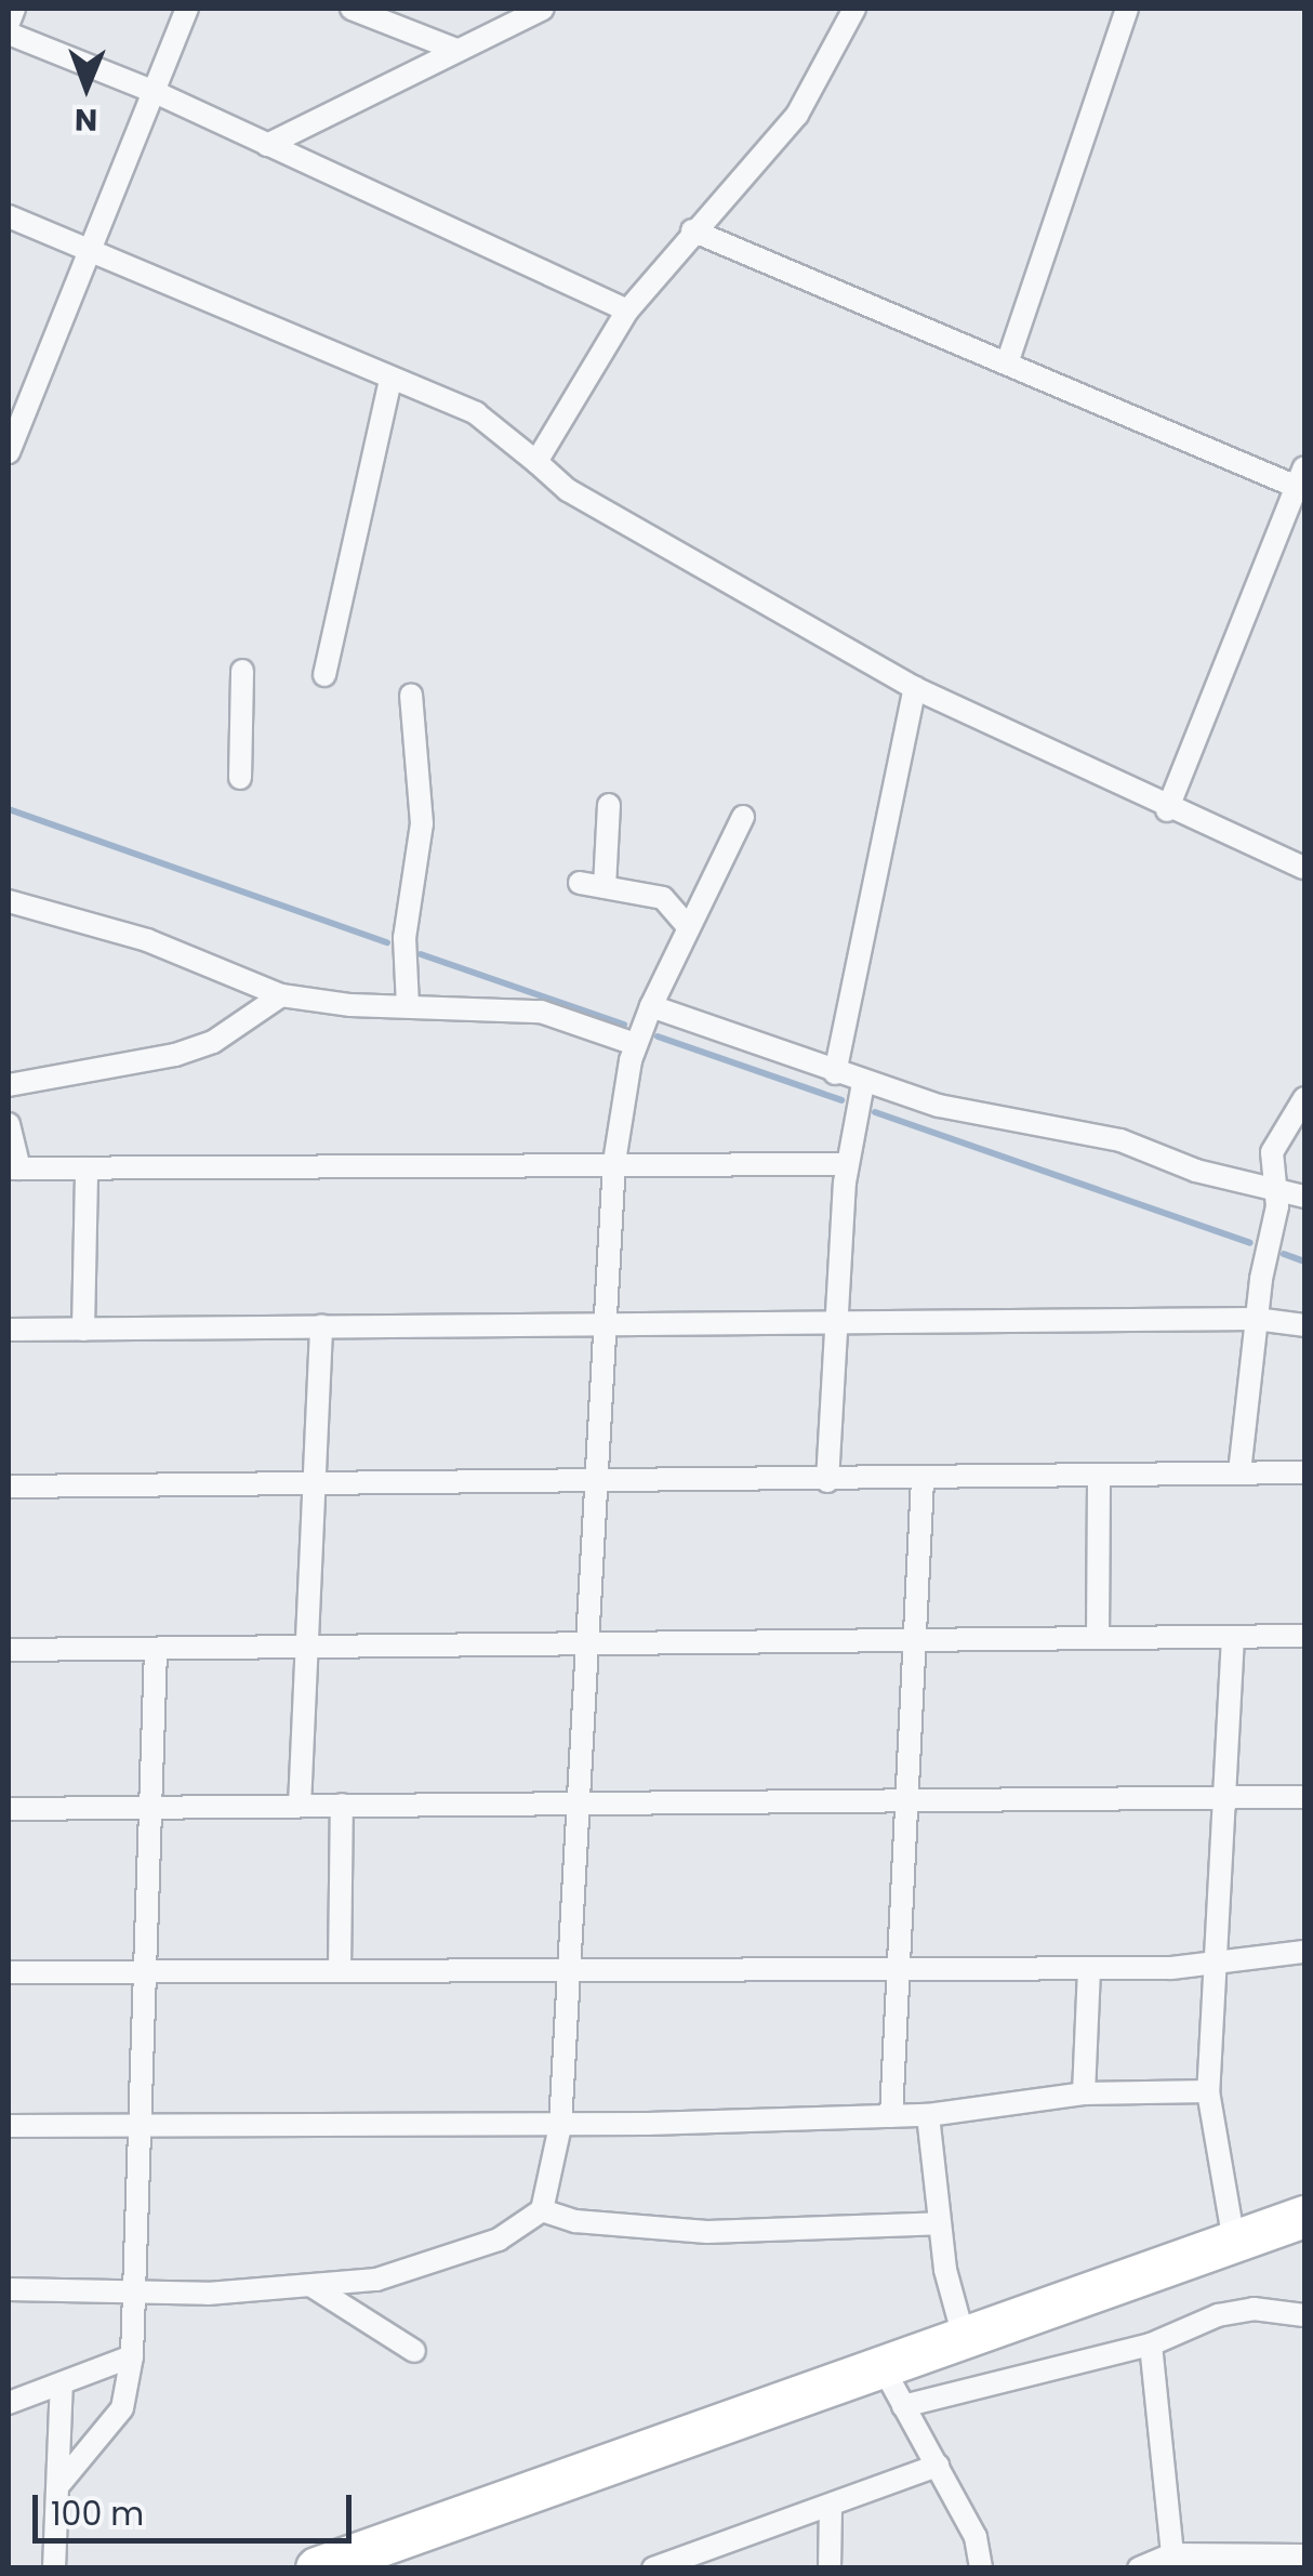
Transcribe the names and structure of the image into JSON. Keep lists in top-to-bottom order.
{
  "scale_bar": "100 m",
  "north": "bottom"
}
